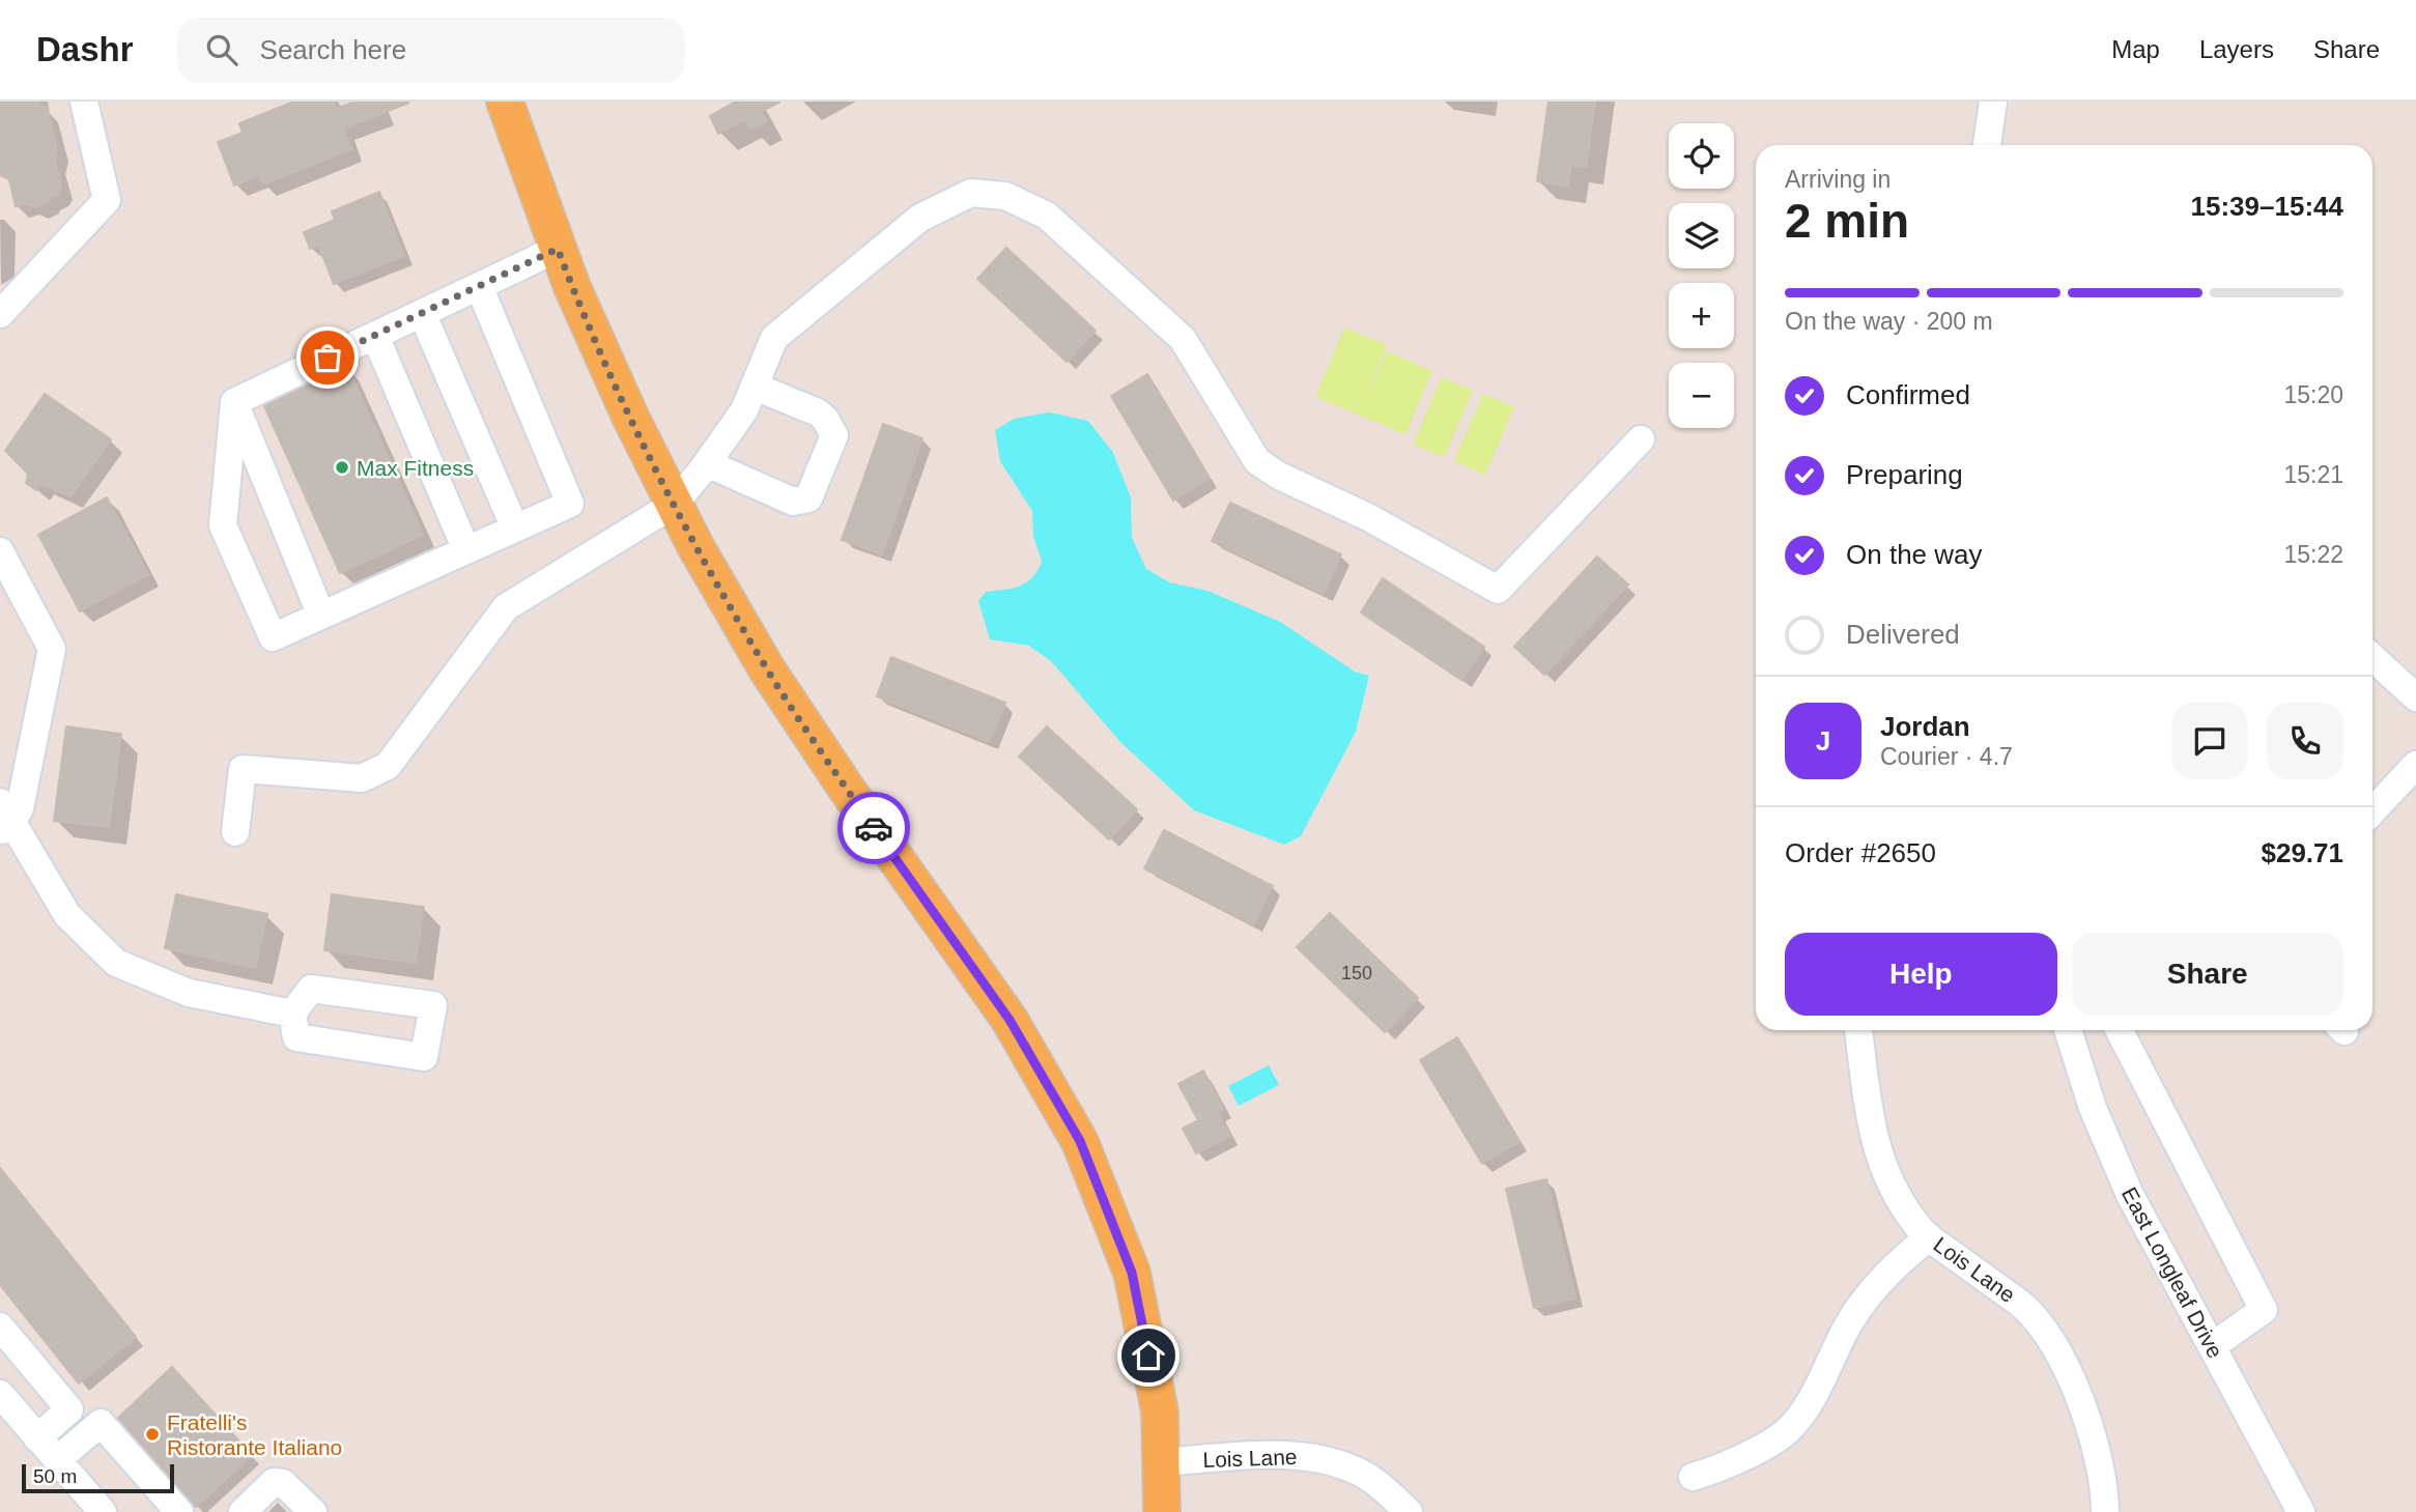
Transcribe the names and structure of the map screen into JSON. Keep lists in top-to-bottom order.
{
  "streets": {
    "street": ["Lois Lane", "East Longleaf Drive"]
  },
  "places": ["Max Fitness", "Fratelli's Ristorante Italiano"],
  "house_numbers": ["150"],
  "scale_bar": "50 m",
  "page": {
    "header": "Dashr",
    "search": "Search here",
    "nav": ["Map", "Layers", "Share"],
    "map_buttons": ["+", "−"],
    "heading": ["2 min", "Arriving in", "15:39–15:44"],
    "panel": [
      "Jordan",
      "Courier · 4.7",
      "Order #2650",
      "$29.71"
    ],
    "bar": "On the way · 200 m",
    "list": [
      ["Confirmed", "15:20"],
      ["Preparing", "15:21"],
      ["On the way", "15:22"],
      "Delivered"
    ],
    "round": "J",
    "buttons": ["Help", "Share"],
    "scale": "50 m"
  }
}
